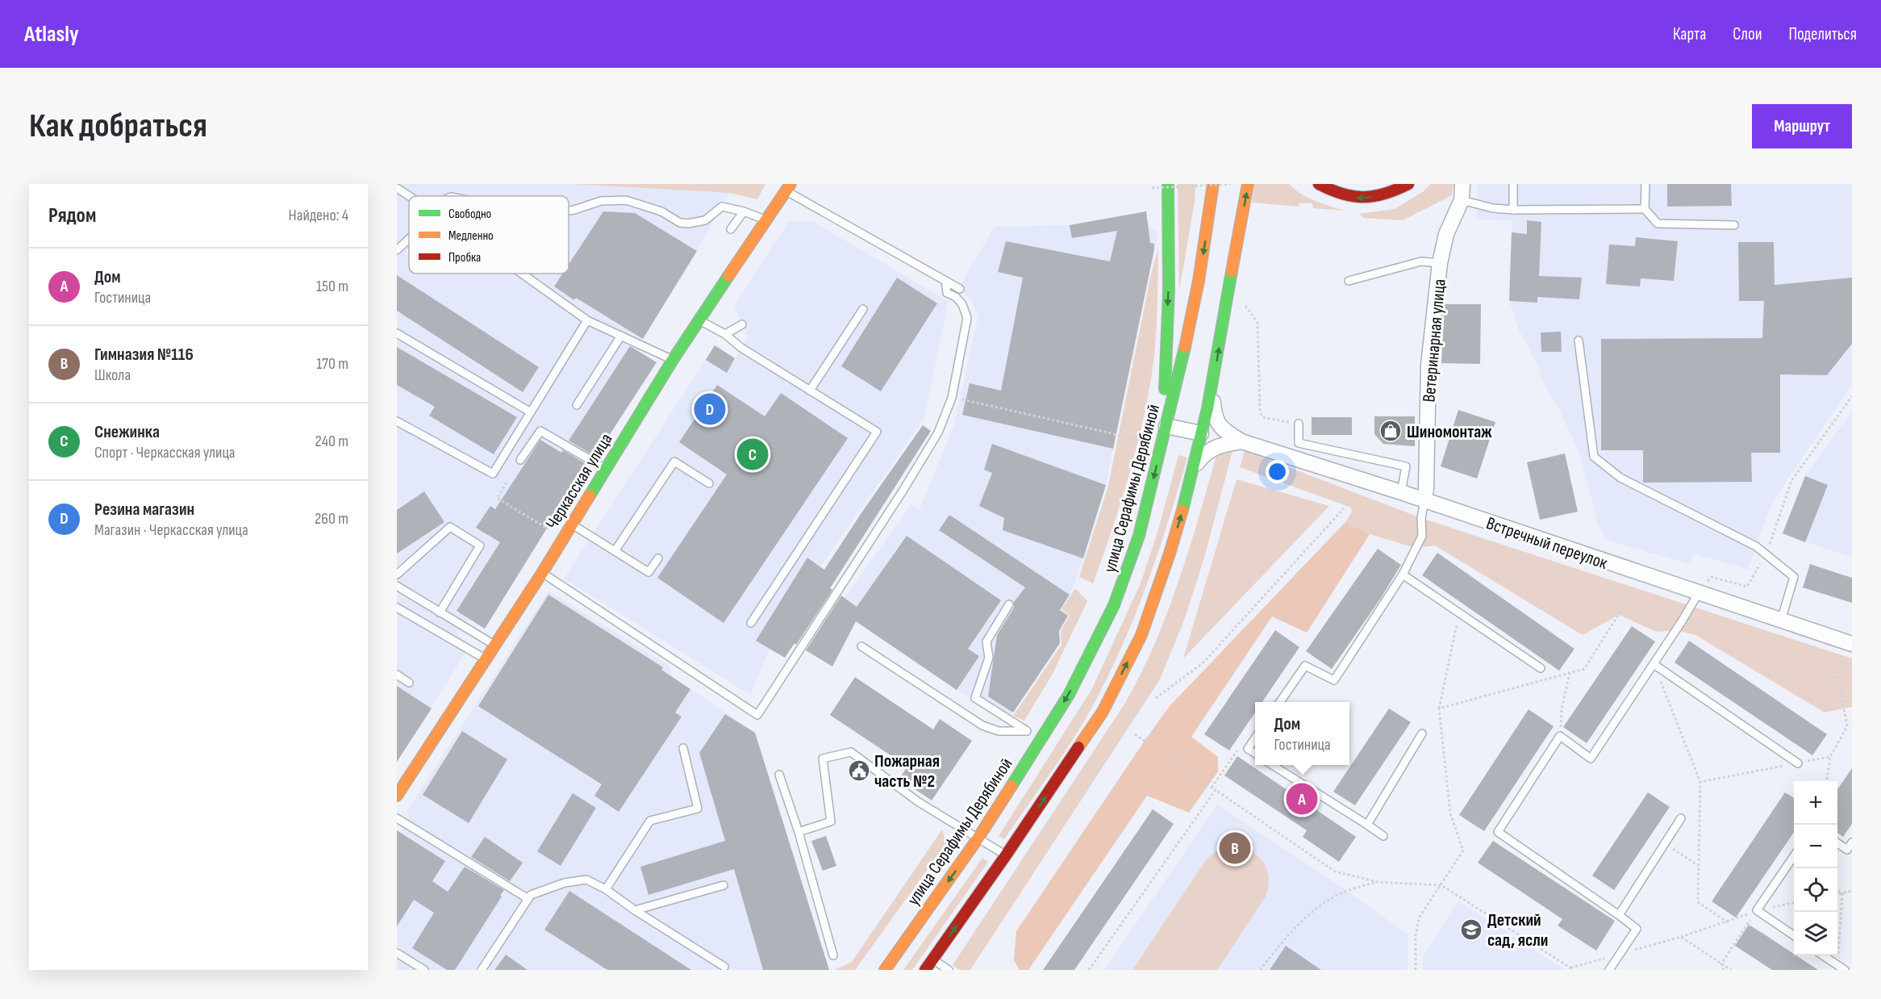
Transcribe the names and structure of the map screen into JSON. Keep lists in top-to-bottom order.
{
  "streets": {
    "main road": ["Черкасская улица", "улица Серафимы Дерябиной"],
    "street": ["Ветеринарная улица", "Встречный переулок"]
  },
  "crossings": [
    ["Ветеринарная улица", "Встречный переулок"]
  ],
  "places": {
    "shop": ["Шиномонтаж"],
    "public building": ["Пожарная часть №2"],
    "school or university": ["Детский сад, ясли"]
  },
  "legend": ["Свободно", "Медленно", "Пробка"],
  "page": {
    "header": "Atlasly",
    "nav": ["Карта", "Слои", "Поделиться"],
    "buttons": "Маршрут",
    "title": "Как добраться",
    "heading": ["Рядом", "Найдено: 4"],
    "list": [
      {
        "mark": "A",
        "name": "Дом",
        "note": "Гостиница",
        "value": "150 m"
      },
      {
        "mark": "B",
        "name": "Гимназия №116",
        "note": "Школа",
        "value": "170 m"
      },
      {
        "mark": "C",
        "name": "Снежинка",
        "note": "Спорт · Черкасская улица",
        "value": "240 m"
      },
      {
        "mark": "D",
        "name": "Резина магазин",
        "note": "Магазин · Черкасская улица",
        "value": "260 m"
      }
    ],
    "pins": [
      "D",
      "C",
      "A",
      "B"
    ],
    "popup": ["Дом", "Гостиница"],
    "map_buttons": ["+", "−"]
  }
}
